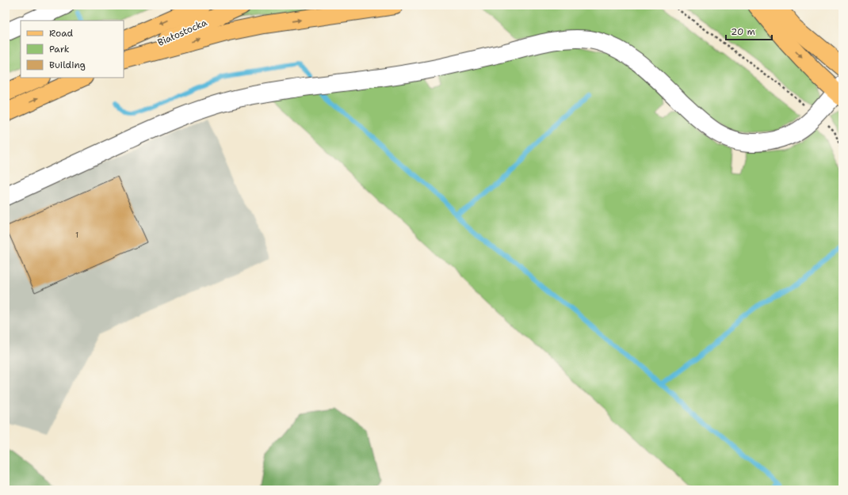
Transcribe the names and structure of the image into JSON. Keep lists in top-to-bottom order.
{
  "streets": {
    "main road": ["Białostocka"]
  },
  "house_numbers": ["1"],
  "legend": ["Road", "Park", "Building"],
  "scale_bar": "20 m"
}
